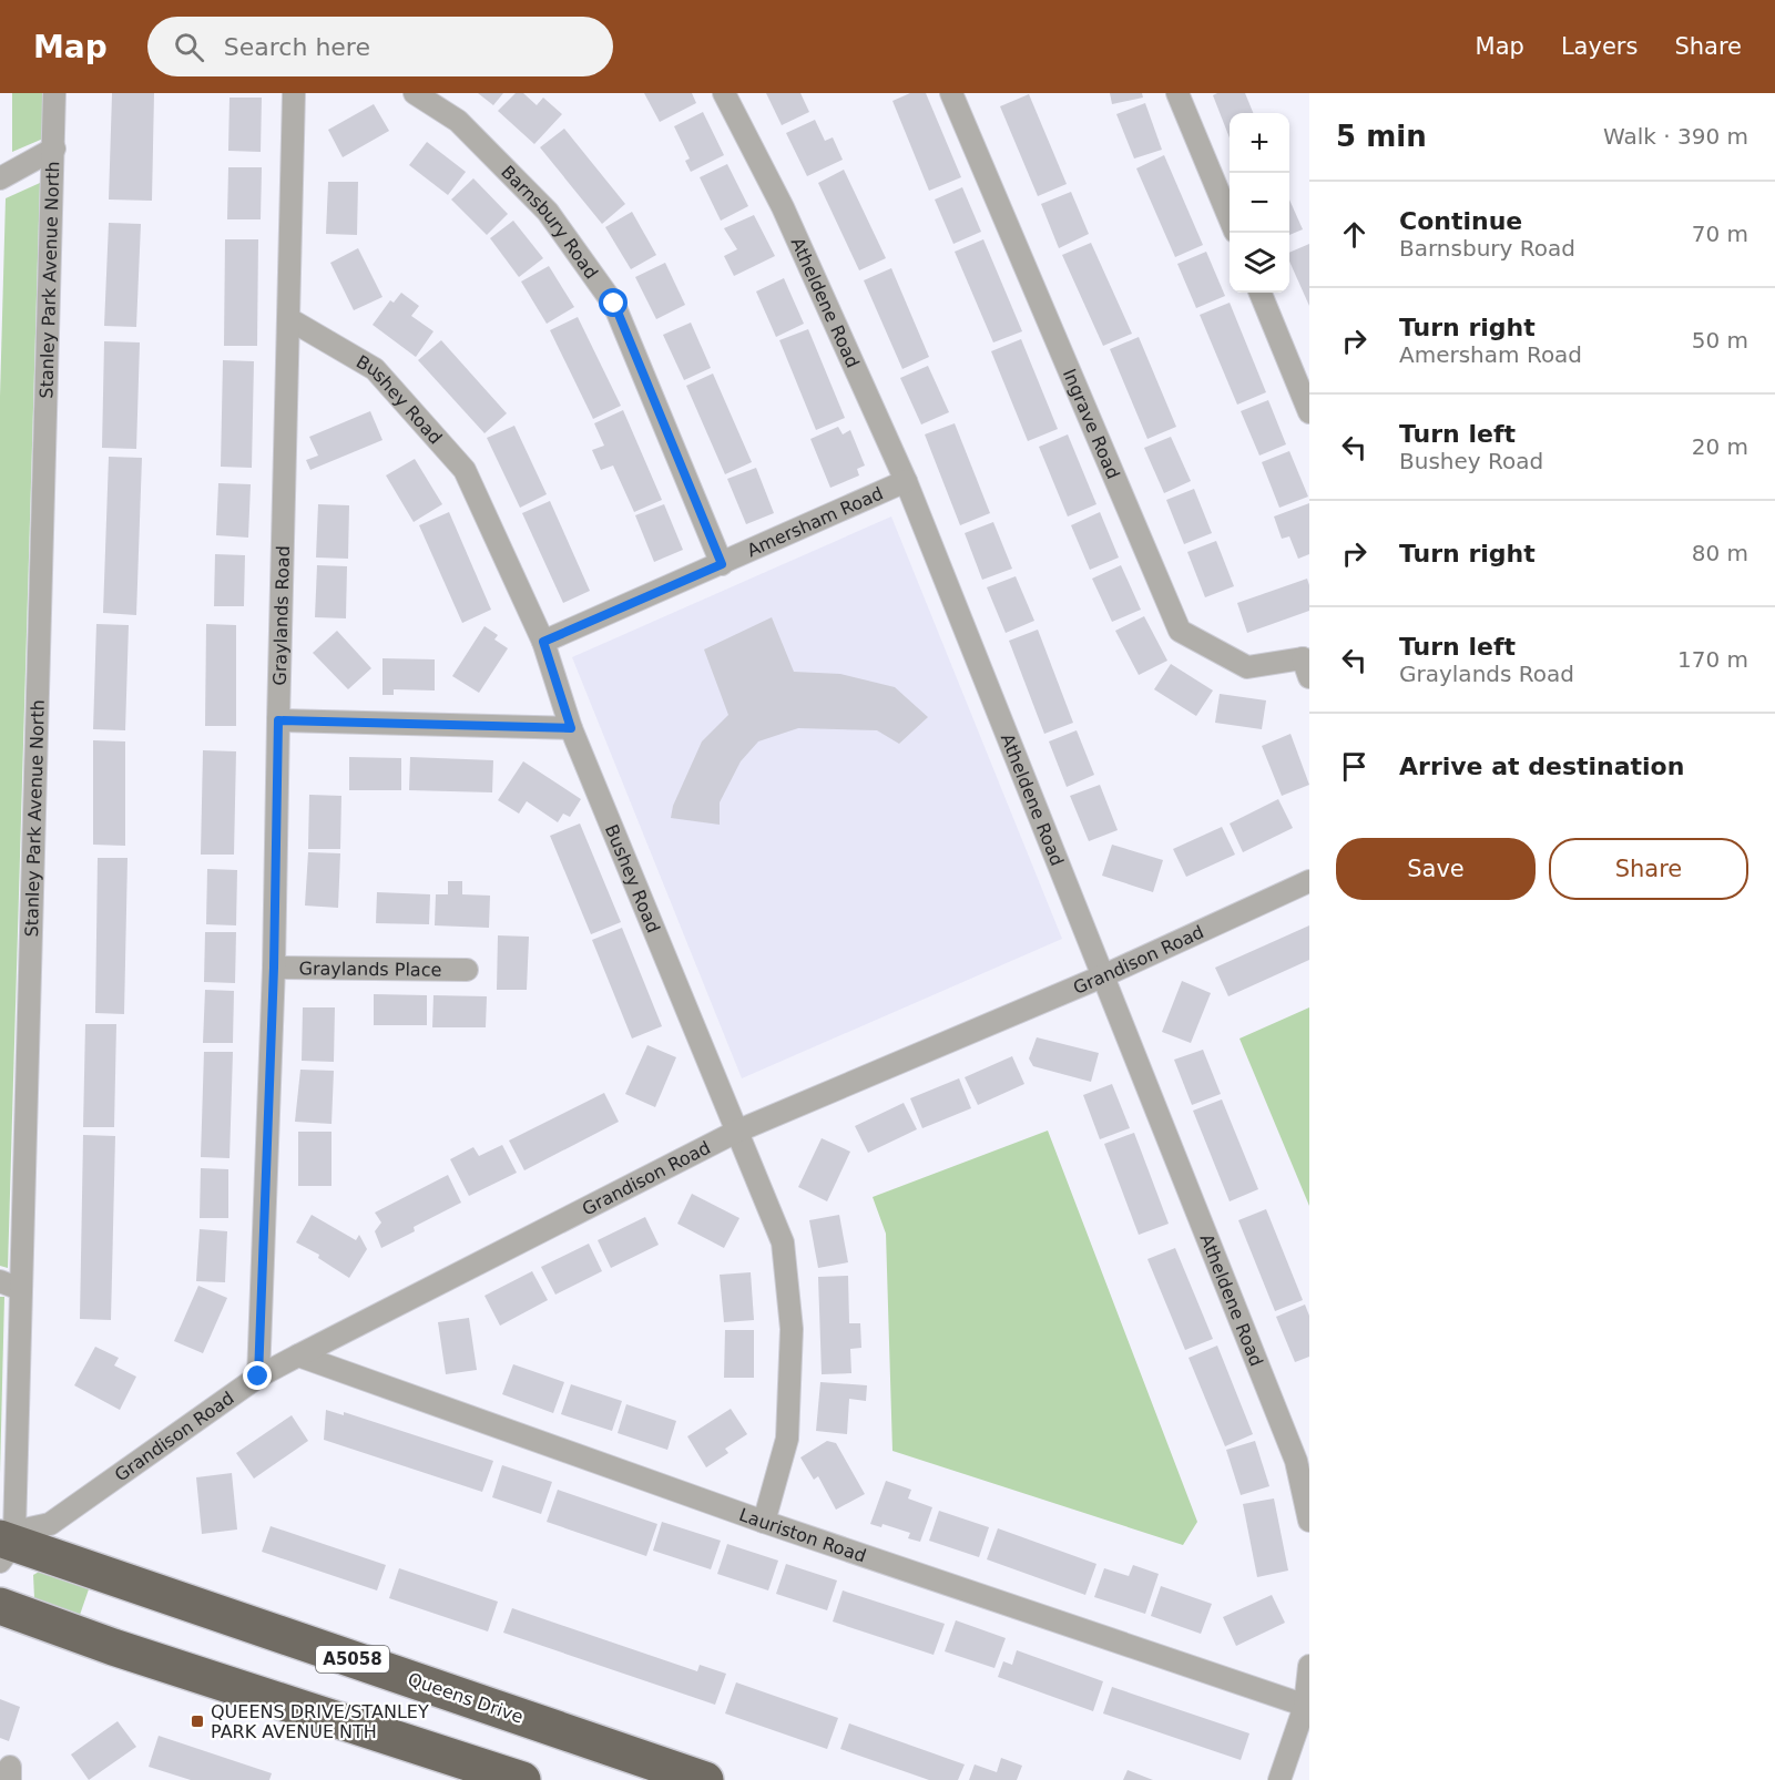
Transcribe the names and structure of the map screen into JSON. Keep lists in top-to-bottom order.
{
  "streets": {
    "highway": ["A5058", "Queens Drive"],
    "street": [
      "Barnsbury Road",
      "Stanley Park Avenue North",
      "Atheldene Road",
      "Bushey Road",
      "Ingrave Road",
      "Amersham Road",
      "Graylands Road",
      "Grandison Road",
      "Graylands Place",
      "Lauriston Road"
    ]
  },
  "crossings": [
    ["Barnsbury Road", "Amersham Road"],
    ["Stanley Park Avenue North", "Grandison Road"],
    ["Stanley Park Avenue North", "Queens Drive"],
    ["Atheldene Road", "Amersham Road"],
    ["Atheldene Road", "Grandison Road"],
    ["Bushey Road", "Amersham Road"],
    ["Bushey Road", "Graylands Road"],
    ["Bushey Road", "Grandison Road"],
    ["Bushey Road", "Lauriston Road"],
    ["Graylands Road", "Grandison Road"],
    ["Graylands Road", "Graylands Place"],
    ["Grandison Road", "Lauriston Road"],
    ["Grandison Road", "Queens Drive"]
  ],
  "places": {
    "transit": ["QUEENS DRIVE/STANLEY PARK AVENUE NTH"]
  },
  "page": {
    "header": "Map",
    "search": "Search here",
    "nav": ["Map", "Layers", "Share"],
    "heading": ["5 min", "Walk · 390 m"],
    "map_buttons": ["+", "−"],
    "list": [
      ["Continue", "Barnsbury Road", "70 m"],
      ["Turn right", "Amersham Road", "50 m"],
      ["Turn left", "Bushey Road", "20 m"],
      ["Turn right", "80 m"],
      ["Turn left", "Graylands Road", "170 m"],
      "Arrive at destination"
    ],
    "buttons": ["Save", "Share"]
  }
}
